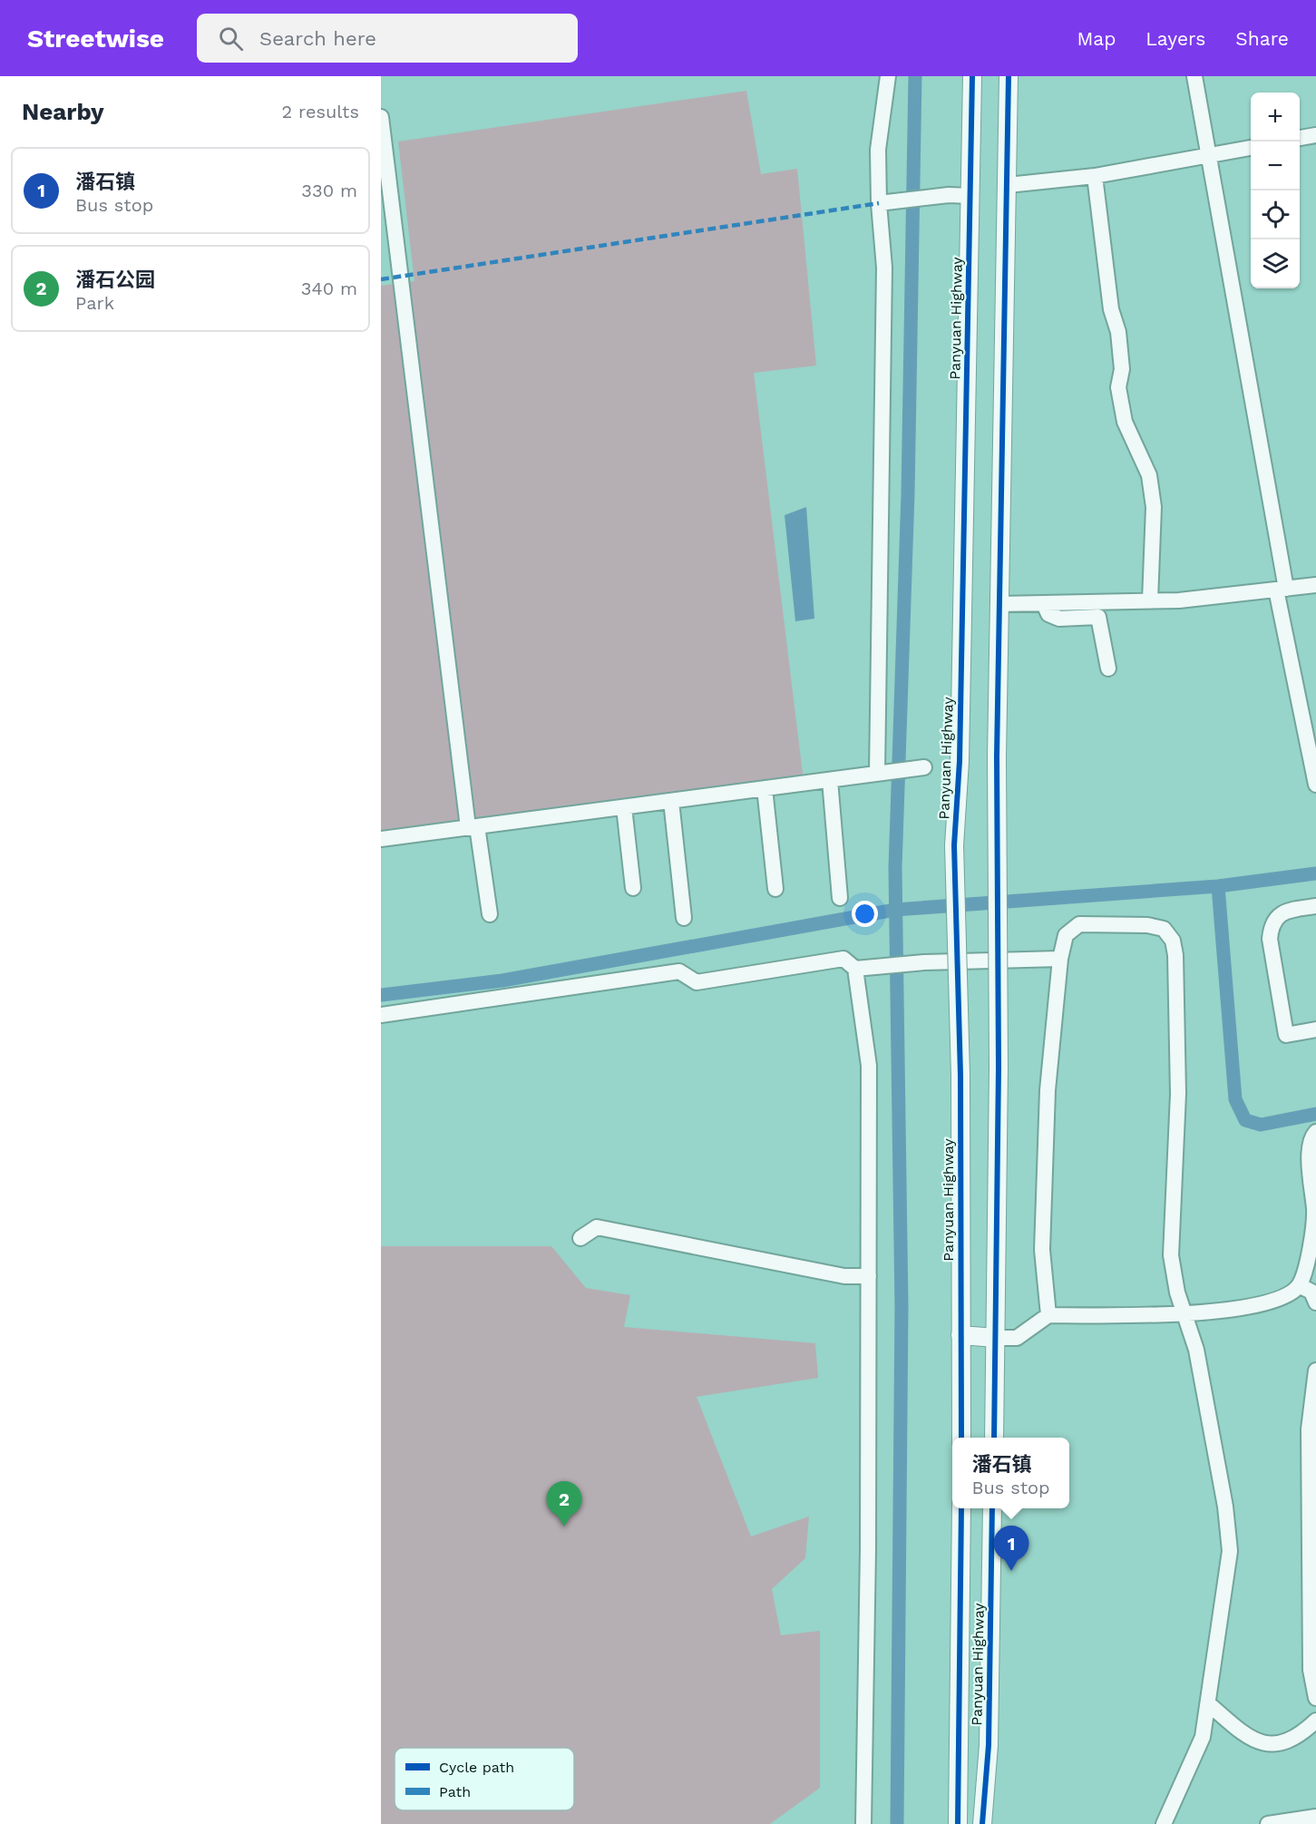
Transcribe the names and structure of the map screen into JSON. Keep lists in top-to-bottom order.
{
  "streets": {
    "main road": ["Panyuan Highway"]
  },
  "legend": ["Cycle path", "Path"],
  "page": {
    "header": "Streetwise",
    "search": "Search here",
    "nav": ["Map", "Layers", "Share"],
    "heading": ["Nearby", "2 results"],
    "map_buttons": ["+", "−"],
    "list": [
      {
        "mark": "1",
        "name": "潘石镇",
        "note": "Bus stop",
        "value": "330 m"
      },
      {
        "mark": "2",
        "name": "潘石公园",
        "note": "Park",
        "value": "340 m"
      }
    ],
    "popup": ["潘石镇", "Bus stop"],
    "pins": ["2", "1"]
  }
}
